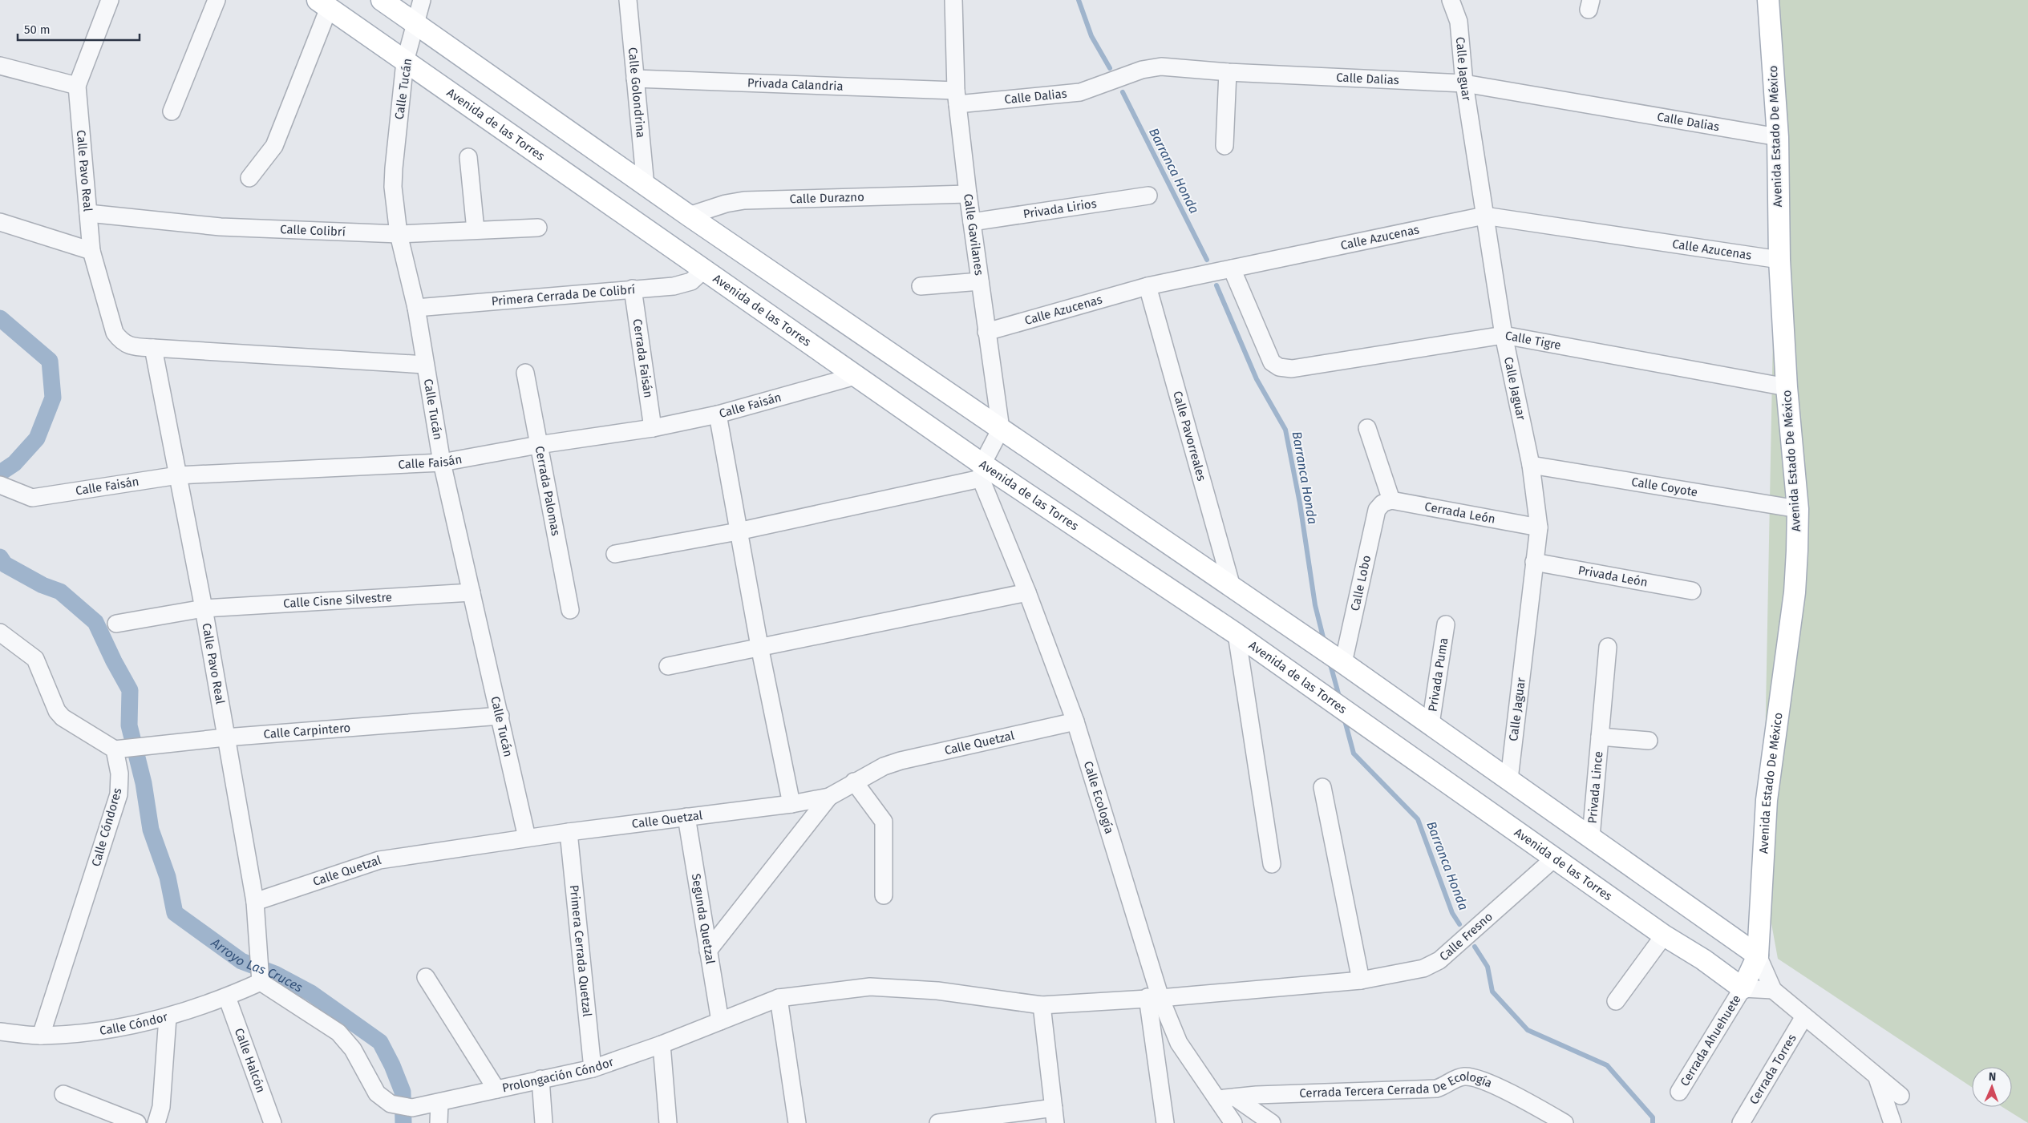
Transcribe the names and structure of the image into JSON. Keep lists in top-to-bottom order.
{
  "streets": {
    "main road": ["Avenida de las Torres", "Avenida Estado De México"],
    "street": [
      "Calle Jaguar",
      "Calle Dalias",
      "Privada Calandria",
      "Calle Tucán",
      "Calle Golondrina",
      "Calle Pavo Real",
      "Calle Durazno",
      "Privada Lirios",
      "Calle Colibrí",
      "Calle Gavilanes",
      "Calle Azucenas",
      "Primera Cerrada De Colibrí",
      "Calle Tigre",
      "Cerrada Faisán",
      "Calle Faisán",
      "Calle Pavorreales",
      "Calle Coyote",
      "Cerrada Palomas",
      "Cerrada León",
      "Privada León",
      "Calle Lobo",
      "Calle Cisne Silvestre",
      "Privada Puma",
      "Calle Carpintero",
      "Calle Quetzal",
      "Privada Lince",
      "Calle Ecología",
      "Calle Cóndores",
      "Segunda Quetzal",
      "Calle Fresno",
      "Primera Cerrada Quetzal",
      "Calle Cóndor",
      "Cerrada Ahuehuete",
      "Calle Halcón",
      "Cerrada Torres",
      "Prolongación Cóndor",
      "Cerrada Tercera Cerrada De Ecología"
    ]
  },
  "crossings": [
    ["Calle Jaguar", "Calle Dalias"],
    ["Calle Jaguar", "Calle Azucenas"],
    ["Calle Jaguar", "Calle Tigre"],
    ["Calle Jaguar", "Calle Coyote"],
    ["Calle Jaguar", "Cerrada León"],
    ["Calle Jaguar", "Privada León"],
    ["Calle Dalias", "Privada Calandria"],
    ["Calle Dalias", "Avenida Estado De México"],
    ["Calle Dalias", "Calle Gavilanes"],
    ["Privada Calandria", "Calle Golondrina"],
    ["Privada Calandria", "Calle Gavilanes"],
    ["Calle Tucán", "Avenida de las Torres"],
    ["Calle Tucán", "Calle Colibrí"],
    ["Calle Tucán", "Primera Cerrada De Colibrí"],
    ["Calle Tucán", "Calle Faisán"],
    ["Calle Tucán", "Calle Cisne Silvestre"],
    ["Calle Tucán", "Calle Carpintero"],
    ["Calle Tucán", "Calle Quetzal"],
    ["Avenida de las Torres", "Avenida Estado De México"],
    ["Avenida de las Torres", "Primera Cerrada De Colibrí"],
    ["Avenida de las Torres", "Calle Faisán"],
    ["Avenida de las Torres", "Calle Ecología"],
    ["Avenida de las Torres", "Calle Fresno"],
    ["Avenida de las Torres", "Cerrada Ahuehuete"],
    ["Avenida Estado De México", "Calle Azucenas"],
    ["Avenida Estado De México", "Calle Tigre"],
    ["Avenida Estado De México", "Calle Coyote"],
    ["Avenida Estado De México", "Cerrada Ahuehuete"],
    ["Calle Pavo Real", "Calle Colibrí"],
    ["Calle Pavo Real", "Calle Faisán"],
    ["Calle Pavo Real", "Calle Cisne Silvestre"],
    ["Calle Pavo Real", "Calle Carpintero"],
    ["Calle Pavo Real", "Calle Quetzal"],
    ["Calle Pavo Real", "Calle Cóndor"],
    ["Calle Pavo Real", "Prolongación Cóndor"],
    ["Calle Durazno", "Calle Gavilanes"],
    ["Privada Lirios", "Calle Gavilanes"],
    ["Calle Gavilanes", "Calle Azucenas"],
    ["Calle Azucenas", "Calle Tigre"],
    ["Calle Azucenas", "Calle Pavorreales"],
    ["Primera Cerrada De Colibrí", "Cerrada Faisán"],
    ["Cerrada Faisán", "Calle Faisán"],
    ["Calle Faisán", "Cerrada Palomas"],
    ["Cerrada León", "Calle Lobo"],
    ["Calle Carpintero", "Calle Cóndores"],
    ["Calle Quetzal", "Calle Ecología"],
    ["Calle Quetzal", "Segunda Quetzal"],
    ["Calle Quetzal", "Primera Cerrada Quetzal"],
    ["Calle Ecología", "Calle Fresno"],
    ["Calle Ecología", "Cerrada Tercera Cerrada De Ecología"],
    ["Calle Cóndores", "Calle Cóndor"],
    ["Segunda Quetzal", "Prolongación Cóndor"],
    ["Calle Fresno", "Prolongación Cóndor"],
    ["Primera Cerrada Quetzal", "Prolongación Cóndor"],
    ["Calle Cóndor", "Calle Halcón"],
    ["Calle Cóndor", "Prolongación Cóndor"]
  ],
  "water": ["Barranca Honda", "Arroyo Las Cruces"],
  "scale_bar": "50 m",
  "north": "top"
}
